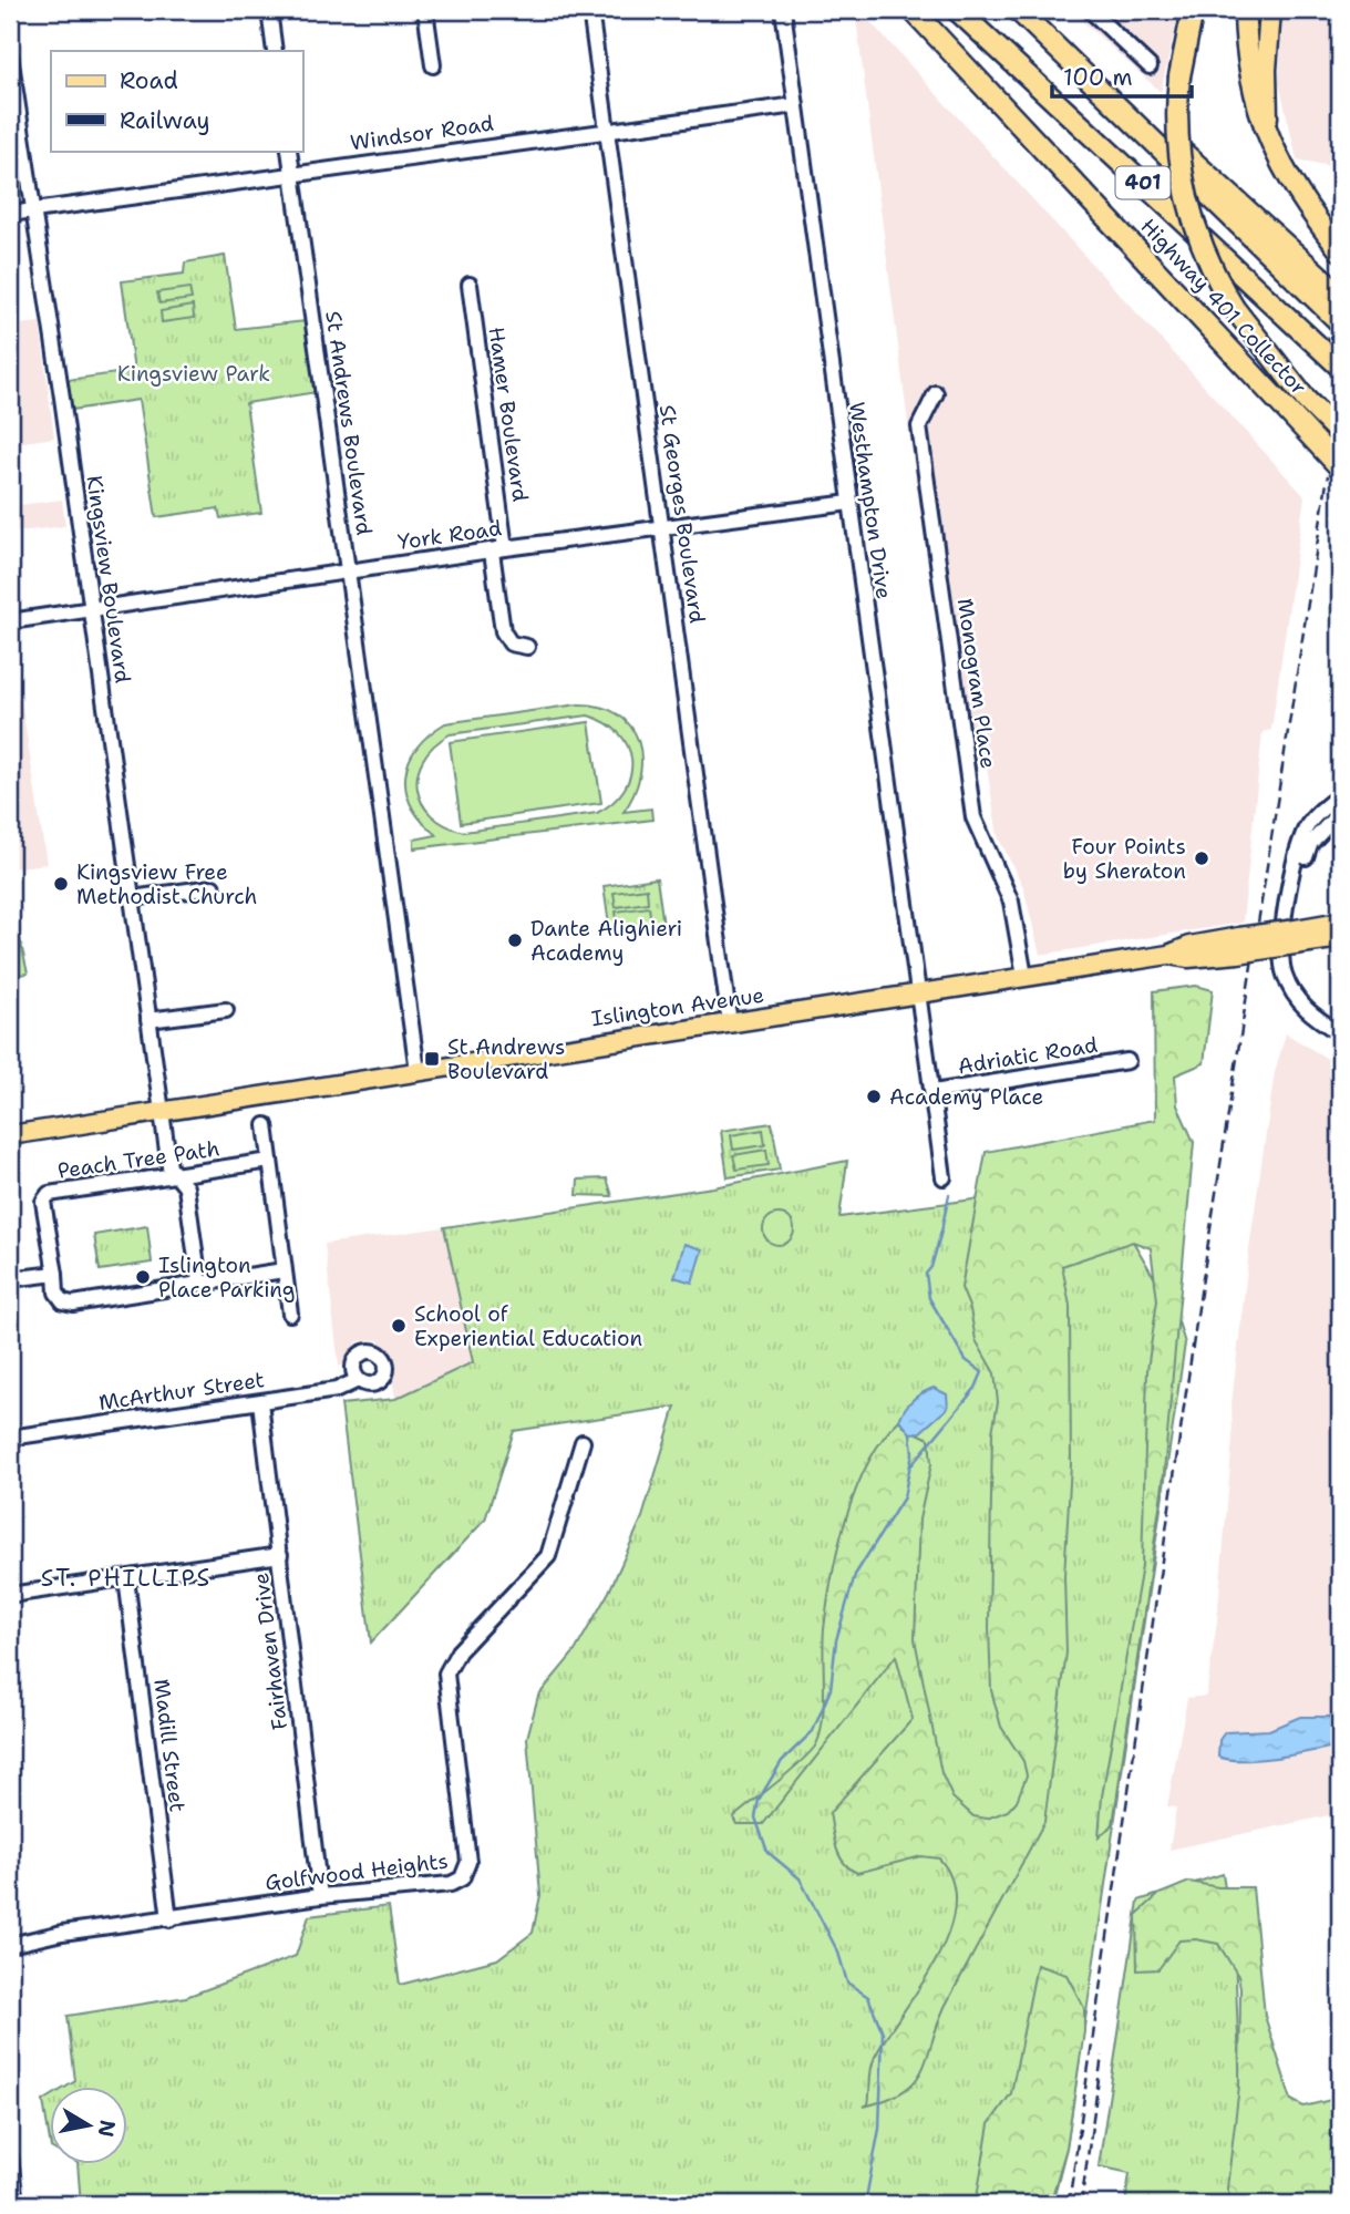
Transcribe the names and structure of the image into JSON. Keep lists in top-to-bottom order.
{
  "streets": {
    "highway": ["401", "Highway 401 Collector"],
    "main road": ["Islington Avenue"],
    "street": [
      "Windsor Road",
      "Hamer Boulevard",
      "St Andrews Boulevard",
      "Westhampton Drive",
      "St Georges Boulevard",
      "York Road",
      "Kingsview Boulevard",
      "Monogram Place",
      "Adriatic Road",
      "Peach Tree Path",
      "McArthur Street",
      "Fairhaven Drive",
      "Madill Street",
      "Golfwood Heights"
    ]
  },
  "crossings": [
    ["Windsor Road", "St Andrews Boulevard"],
    ["Windsor Road", "Westhampton Drive"],
    ["Windsor Road", "St Georges Boulevard"],
    ["Windsor Road", "Kingsview Boulevard"],
    ["Hamer Boulevard", "York Road"],
    ["St Andrews Boulevard", "York Road"],
    ["St Andrews Boulevard", "Islington Avenue"],
    ["Westhampton Drive", "York Road"],
    ["Westhampton Drive", "Islington Avenue"],
    ["Westhampton Drive", "Adriatic Road"],
    ["St Georges Boulevard", "York Road"],
    ["St Georges Boulevard", "Islington Avenue"],
    ["York Road", "Kingsview Boulevard"],
    ["Kingsview Boulevard", "Islington Avenue"],
    ["Kingsview Boulevard", "Peach Tree Path"],
    ["Monogram Place", "Islington Avenue"],
    ["McArthur Street", "Fairhaven Drive"],
    ["Fairhaven Drive", "Golfwood Heights"],
    ["Madill Street", "Golfwood Heights"]
  ],
  "districts": ["ST. PHILLIPS"],
  "parks": ["Kingsview Park"],
  "places": {
    "other": [
      "Four Points by Sheraton",
      "Kingsview Free Methodist Church",
      "Dante Alighieri Academy",
      "Academy Place",
      "Islington Place Parking",
      "School of Experiential Education"
    ],
    "transit": ["St Andrews Boulevard"]
  },
  "legend": ["Road", "Railway"],
  "scale_bar": "100 m",
  "north": "right"
}
